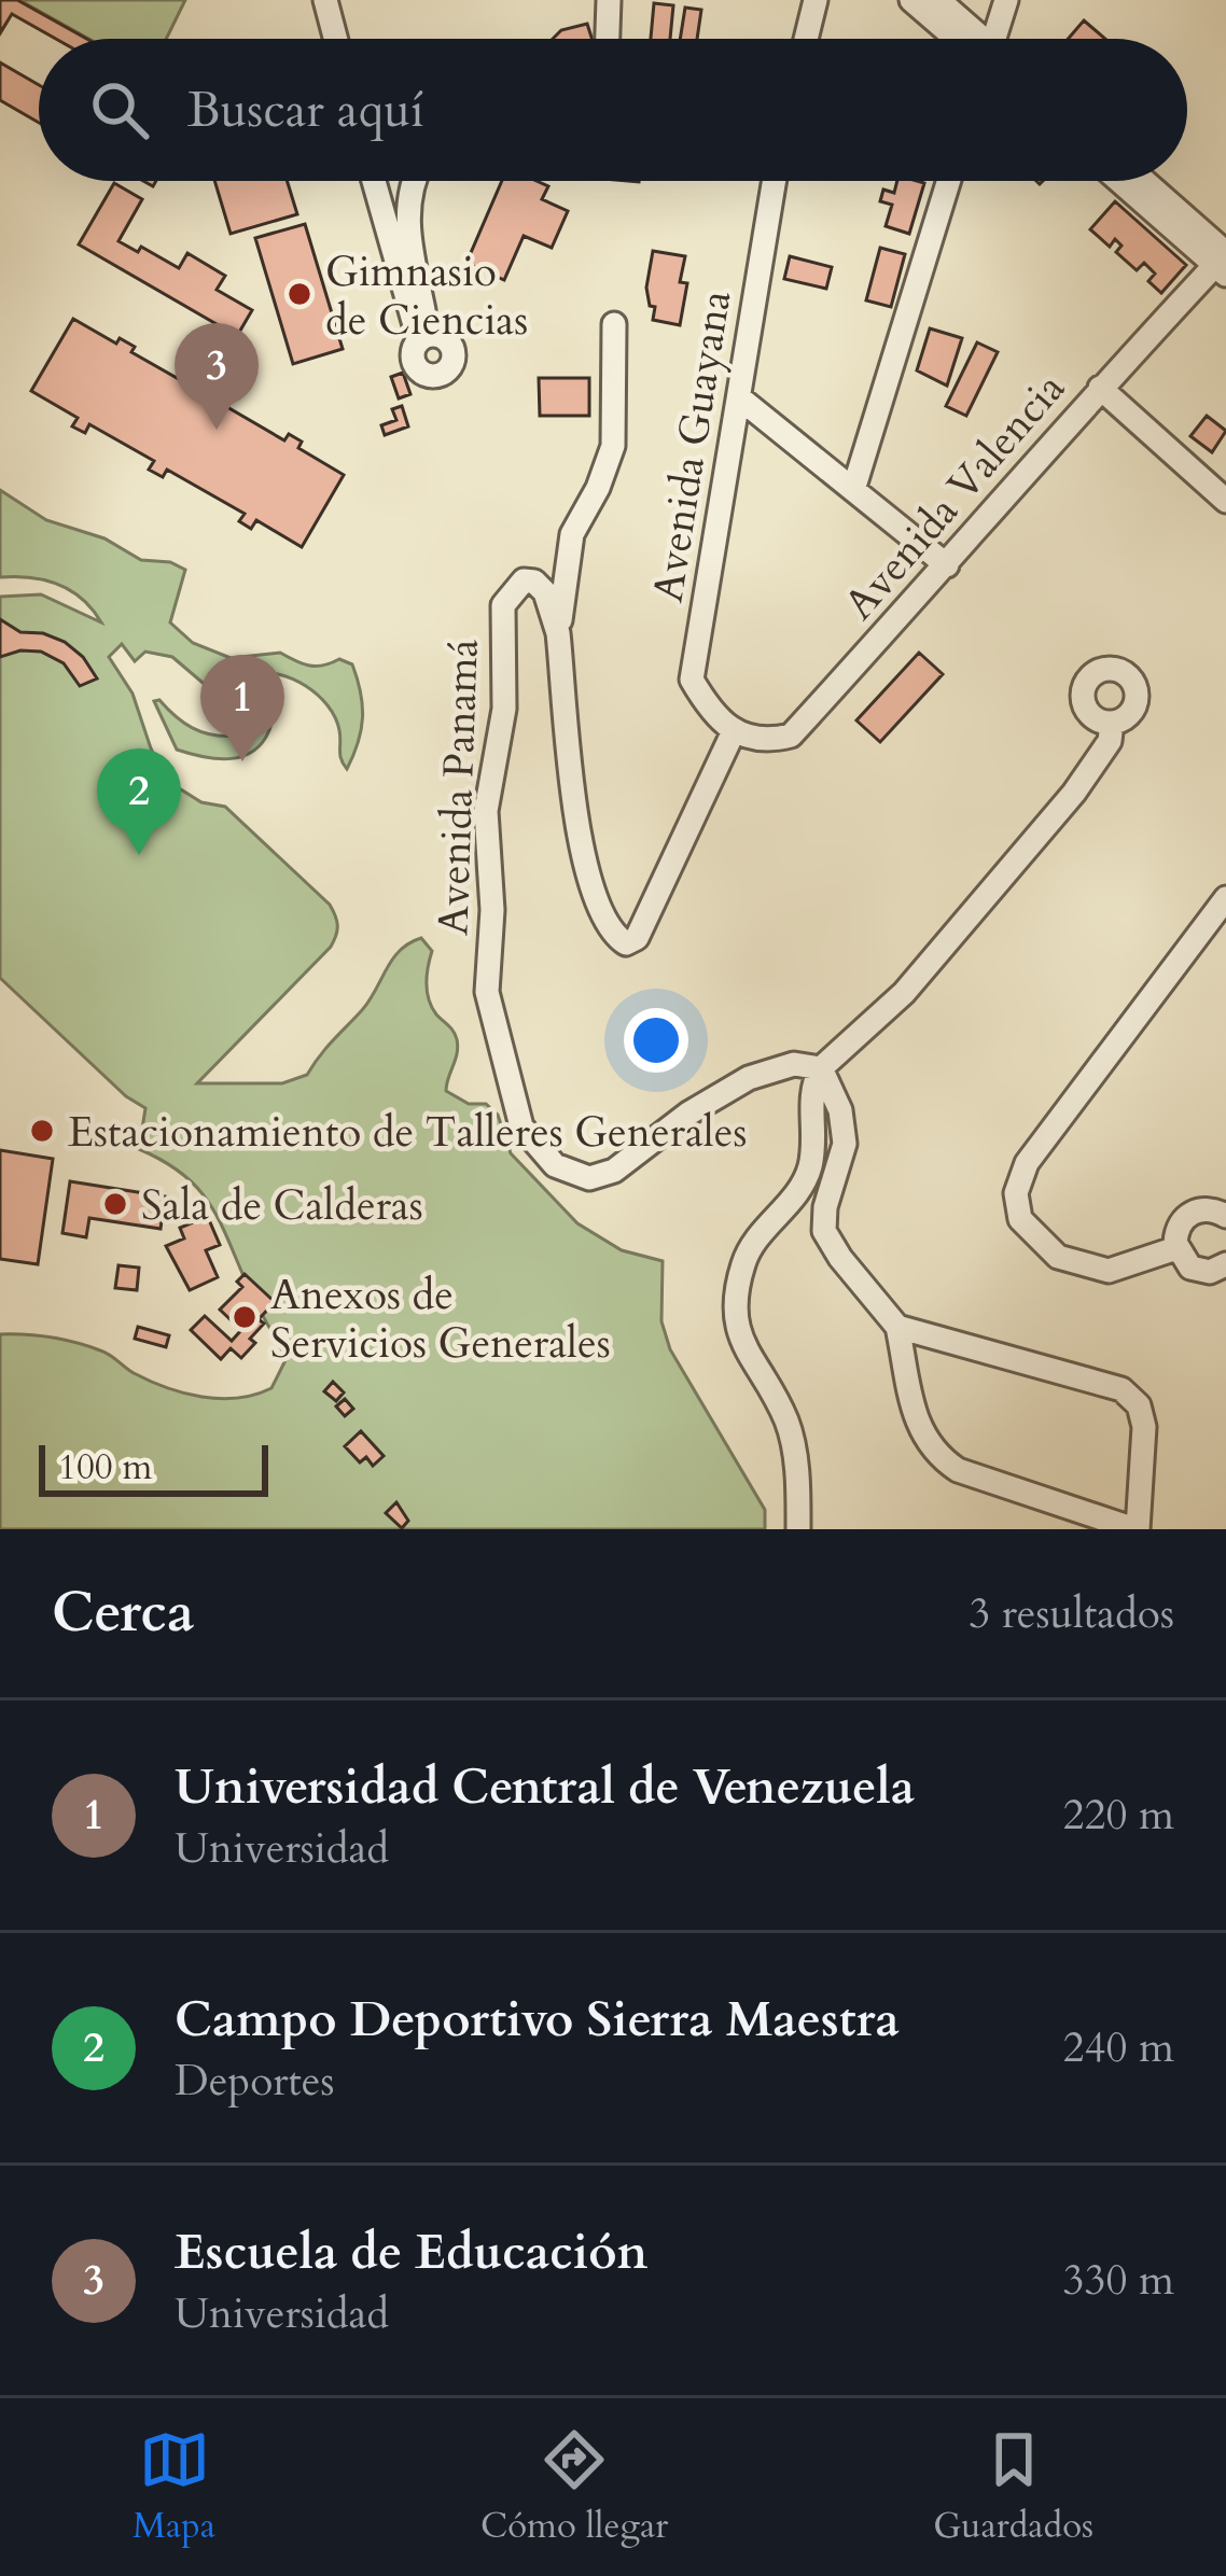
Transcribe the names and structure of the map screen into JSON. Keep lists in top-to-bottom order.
{
  "streets": {
    "street": ["Avenida Guayana", "Avenida Valencia", "Avenida Panamá"]
  },
  "crossings": [
    ["Avenida Guayana", "Avenida Valencia"],
    ["Avenida Guayana", "Avenida Panamá"],
    ["Avenida Valencia", "Avenida Panamá"]
  ],
  "places": [
    "Gimnasio de Ciencias",
    "Estacionamiento de Talleres Generales",
    "Sala de Calderas",
    "Anexos de Servicios Generales"
  ],
  "scale_bar": "100 m",
  "page": {
    "search": "Buscar aquí",
    "pins": ["3", "1", "2"],
    "scale": "100 m",
    "heading": ["Cerca", "3 resultados"],
    "list": [
      {
        "mark": "1",
        "name": "Universidad Central de Venezuela",
        "note": "Universidad",
        "value": "220 m"
      },
      {
        "mark": "2",
        "name": "Campo Deportivo Sierra Maestra",
        "note": "Deportes",
        "value": "240 m"
      },
      {
        "mark": "3",
        "name": "Escuela de Educación",
        "note": "Universidad",
        "value": "330 m"
      }
    ],
    "nav": ["Mapa", "Cómo llegar", "Guardados"]
  }
}
